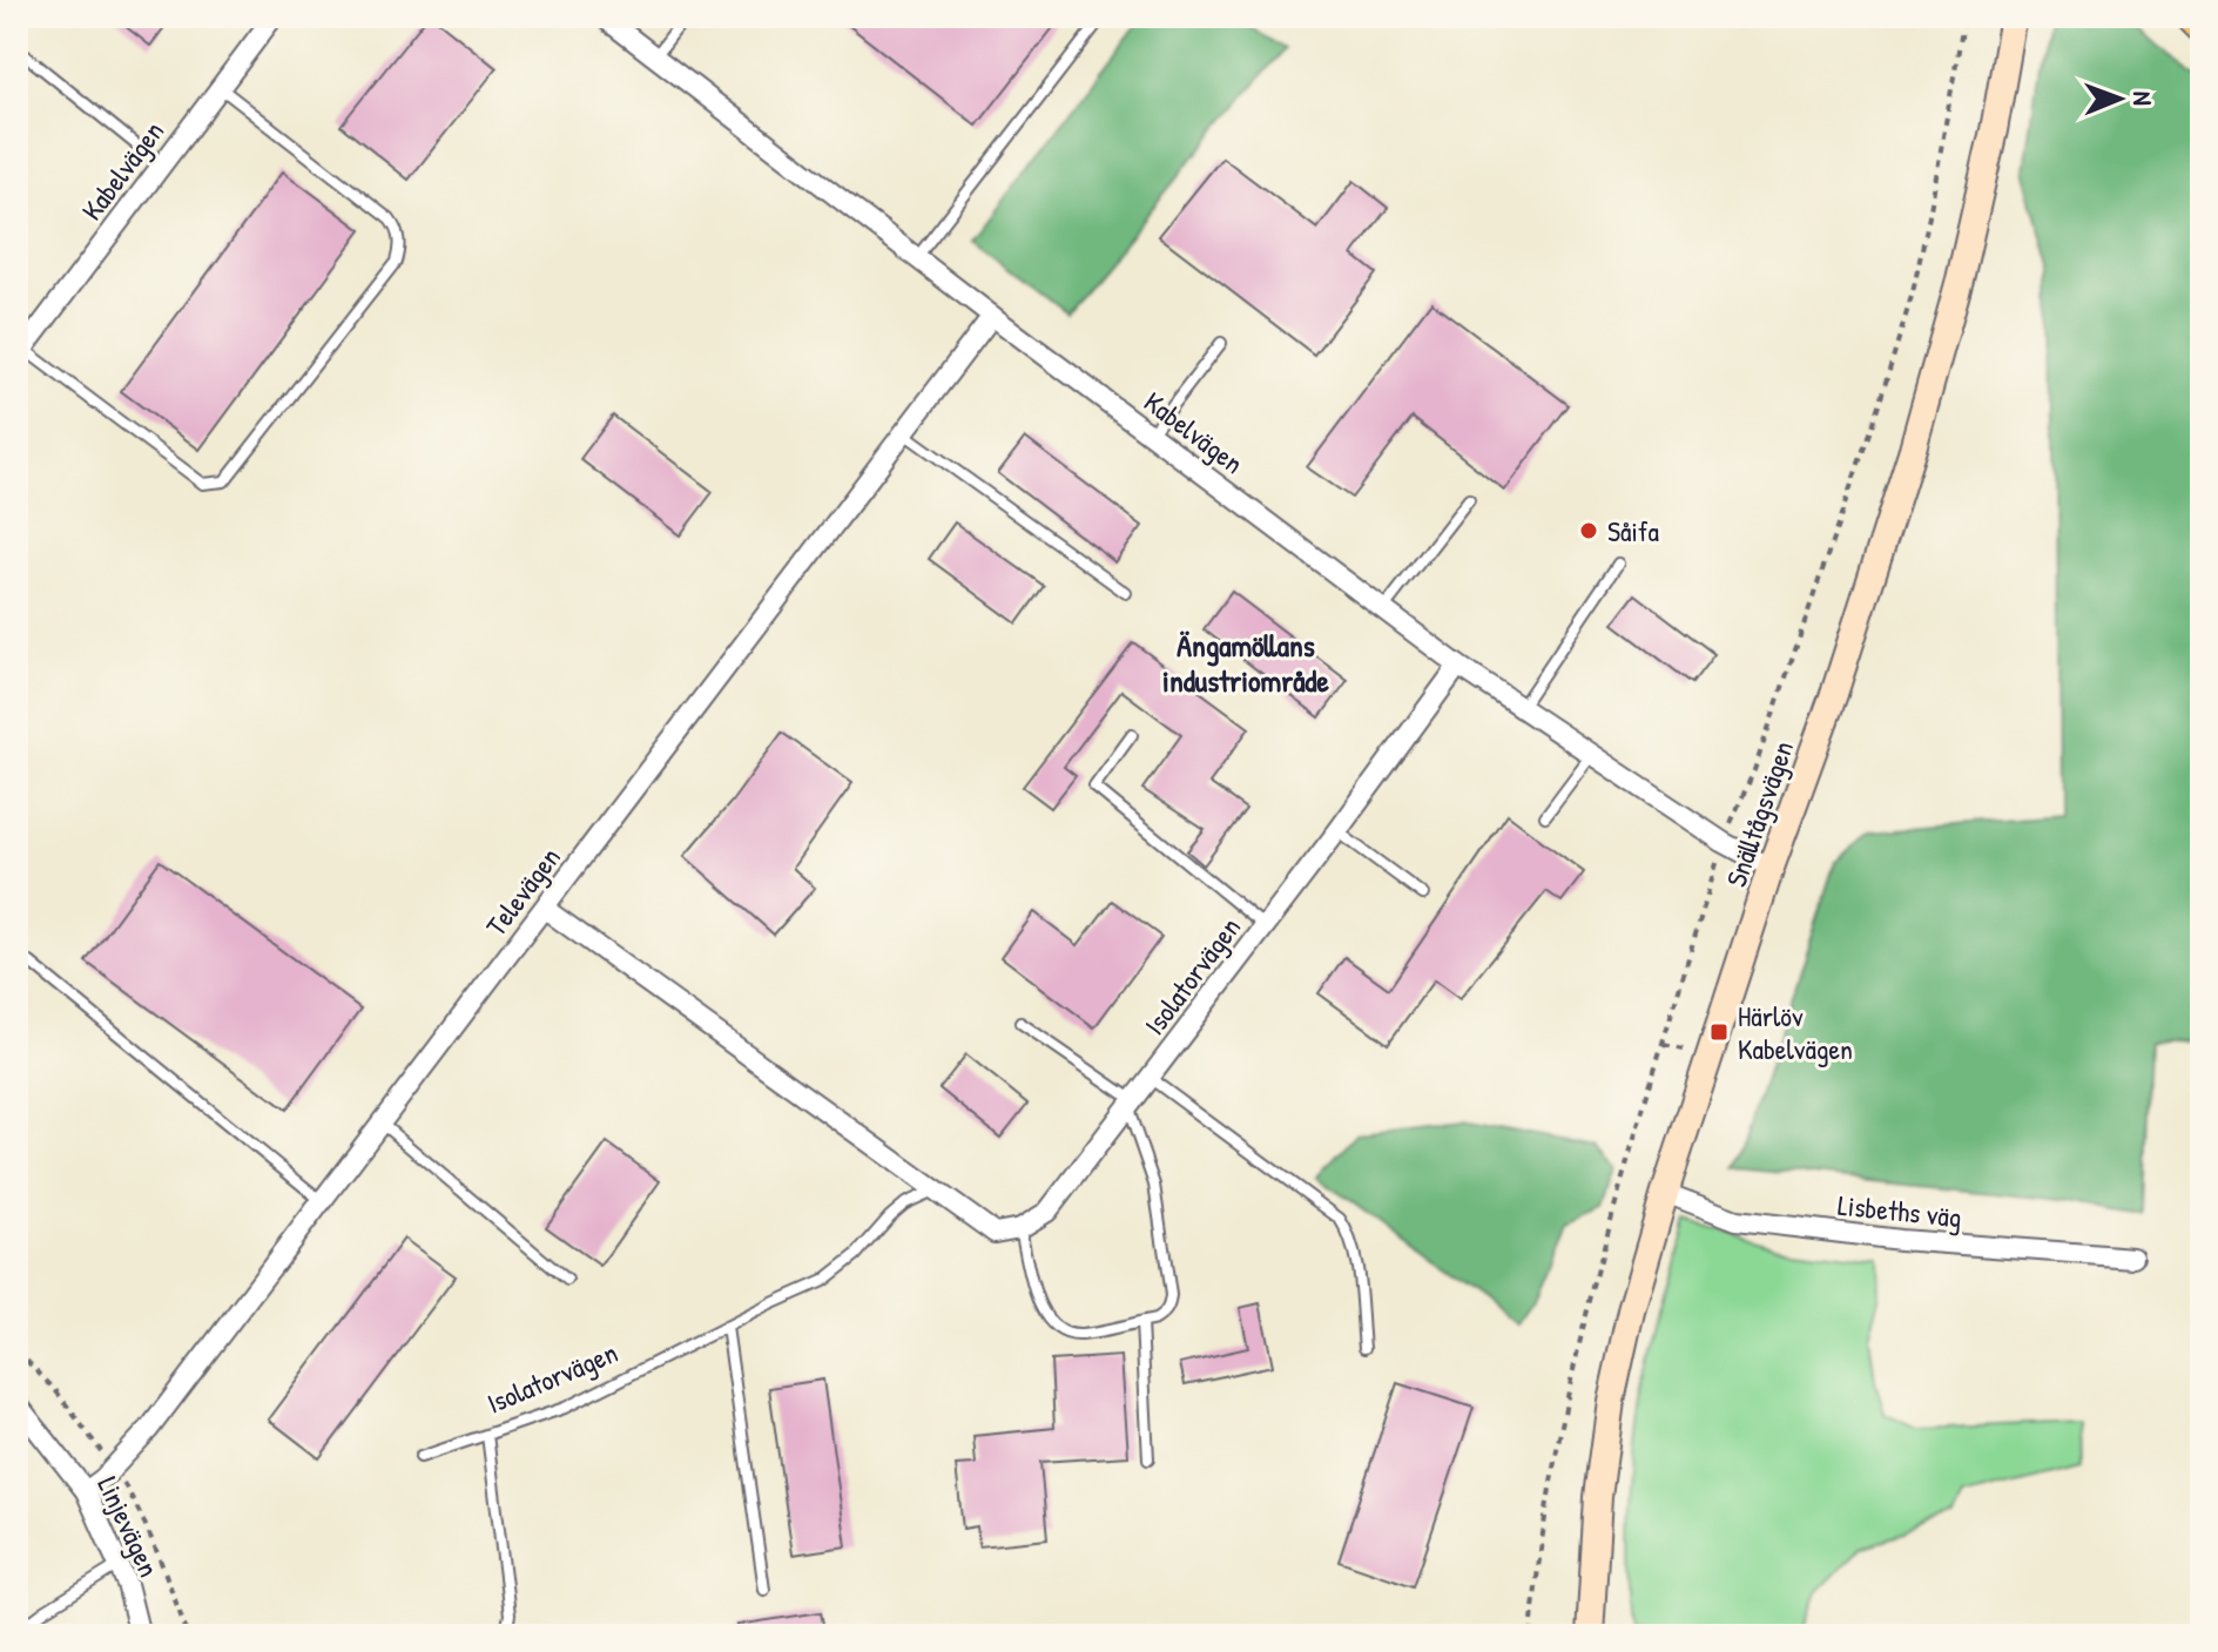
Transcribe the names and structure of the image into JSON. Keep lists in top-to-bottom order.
{
  "streets": {
    "street": [
      "Kabelvägen",
      "Snälltågsvägen",
      "Televägen",
      "Isolatorvägen",
      "Lisbeths väg",
      "Linjevägen"
    ]
  },
  "crossings": [
    ["Kabelvägen", "Snälltågsvägen"],
    ["Kabelvägen", "Televägen"],
    ["Kabelvägen", "Isolatorvägen"],
    ["Snälltågsvägen", "Lisbeths väg"],
    ["Televägen", "Linjevägen"]
  ],
  "districts": ["Ängamöllans industriområde"],
  "places": {
    "other": ["Såifa"],
    "transit": ["Härlöv Kabelvägen"]
  },
  "north": "right"
}
